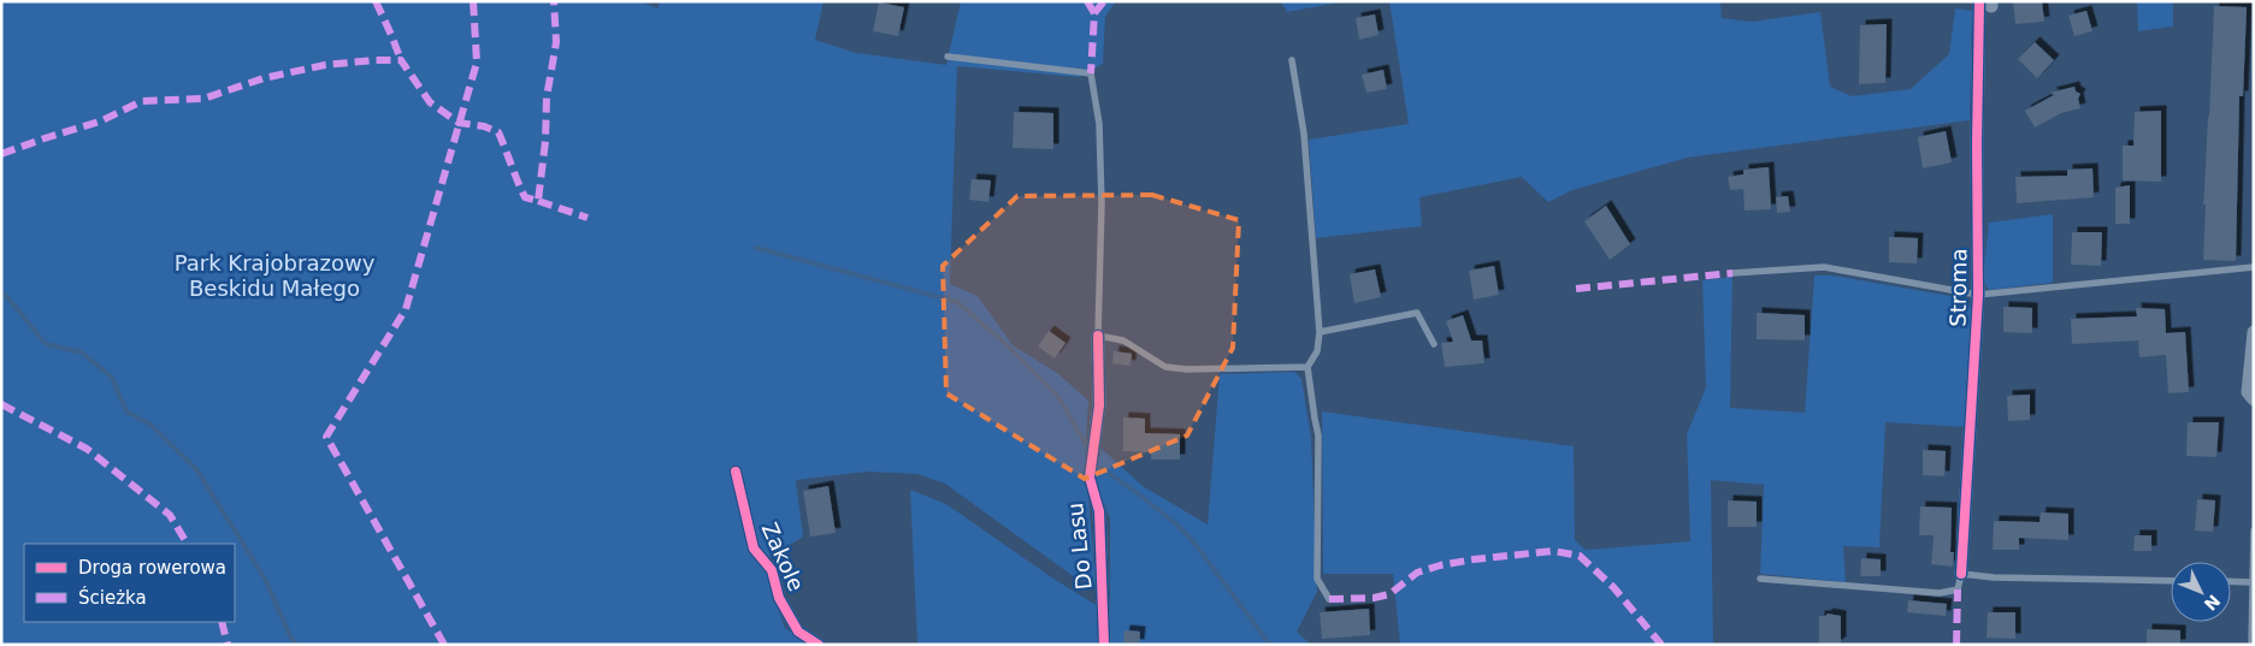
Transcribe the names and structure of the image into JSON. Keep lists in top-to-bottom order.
{
  "streets": {
    "street": ["Stroma", "Do Lasu", "Zakole"]
  },
  "parks": ["Park Krajobrazowy Beskidu Małego"],
  "legend": ["Droga rowerowa", "Ścieżka"],
  "north": "bottom right"
}
